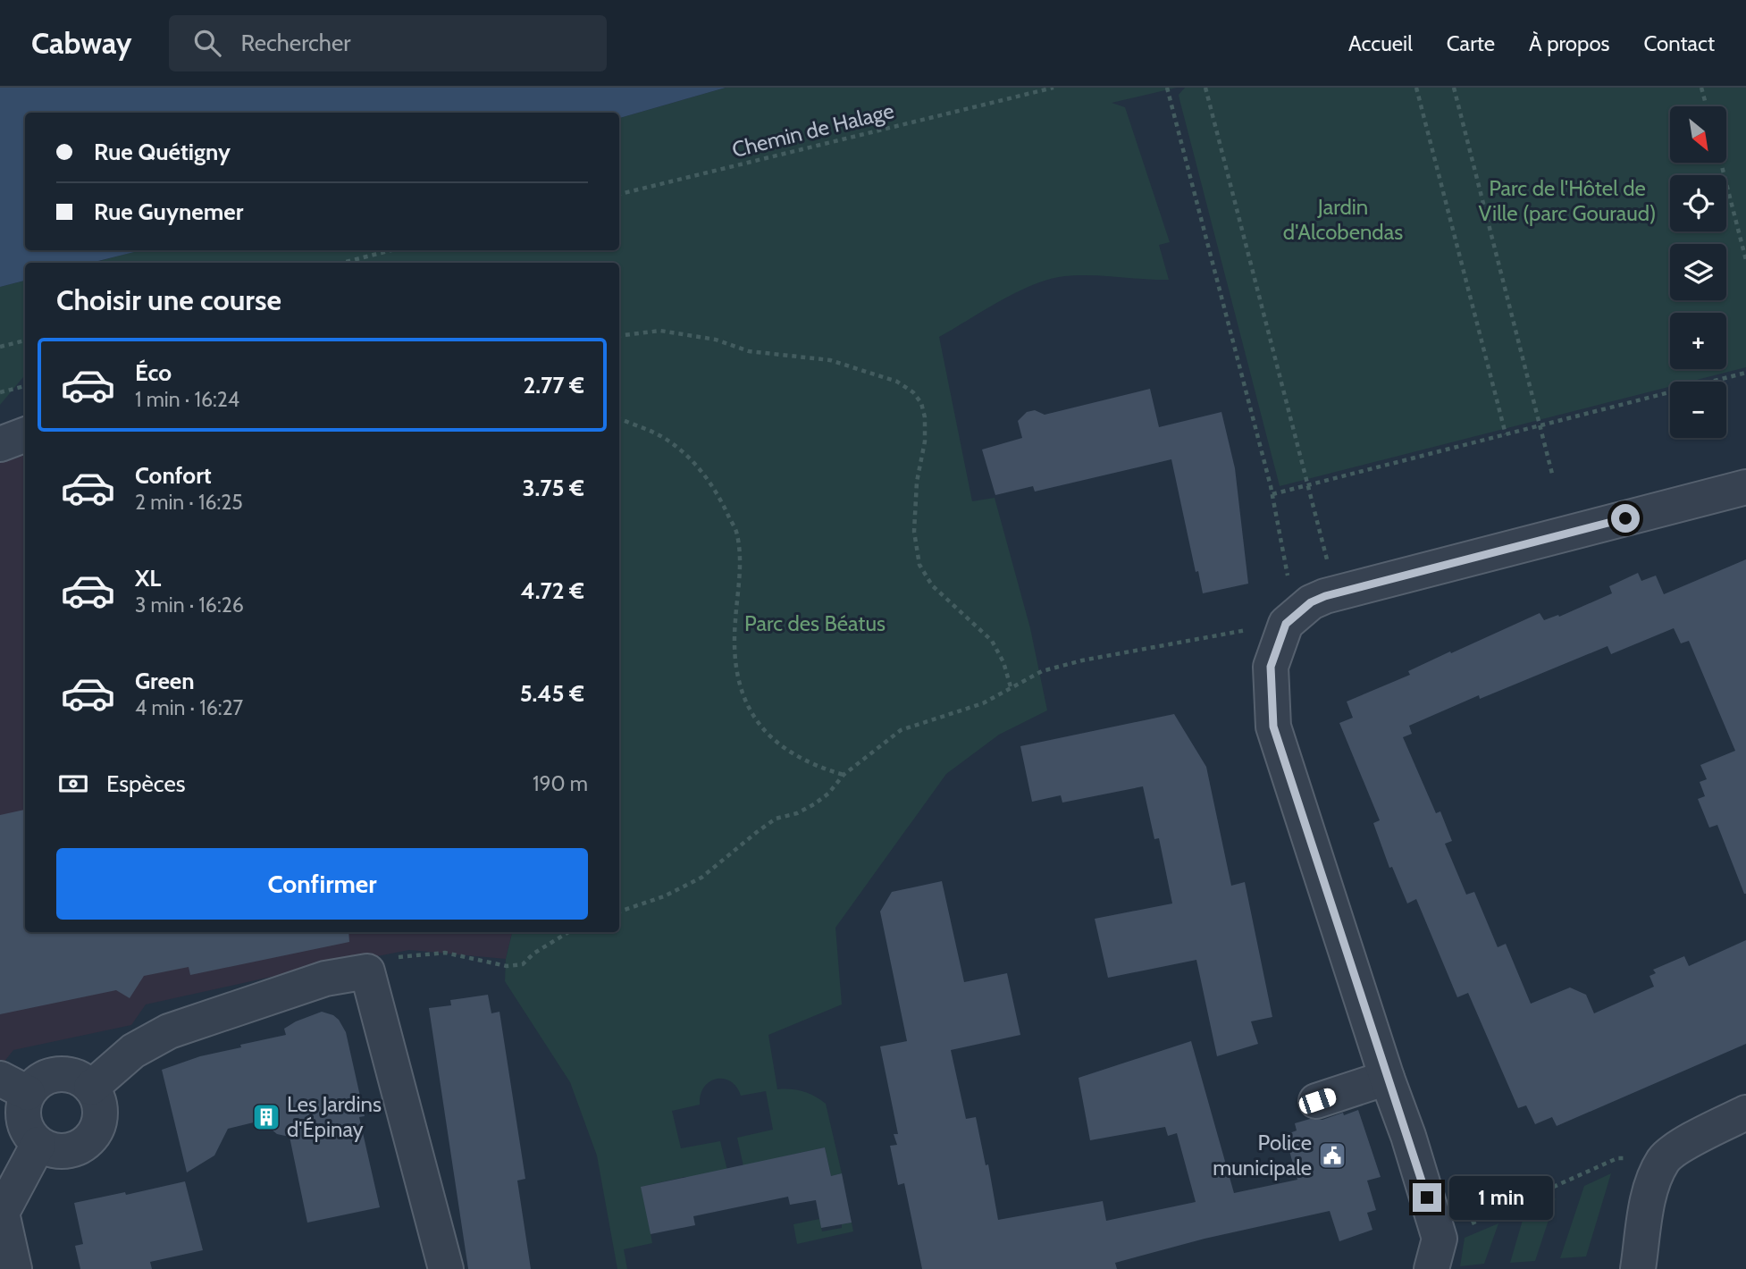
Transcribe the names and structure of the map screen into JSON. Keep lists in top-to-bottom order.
{
  "streets": {
    "path": ["Chemin de Halage"]
  },
  "parks": ["Parc de l'Hôtel de Ville (parc Gouraud)", "Jardin d'Alcobendas", "Parc des Béatus"],
  "places": {
    "building": ["Les Jardins d'Épinay"],
    "public building": ["Police municipale"]
  },
  "north": "bottom right",
  "page": {
    "header": "Cabway",
    "search": "Rechercher",
    "nav": [
      "Accueil",
      "Carte",
      "À propos",
      "Contact"
    ],
    "map_buttons": ["+", "−"],
    "banner": ["Rue Quétigny", "Rue Guynemer"],
    "heading": "Choisir une course",
    "list": [
      {
        "name": "Éco",
        "note": "1 min · 16:24",
        "value": "2.77 €"
      },
      {
        "name": "Confort",
        "note": "2 min · 16:25",
        "value": "3.75 €"
      },
      {
        "name": "XL",
        "note": "3 min · 16:26",
        "value": "4.72 €"
      },
      {
        "name": "Green",
        "note": "4 min · 16:27",
        "value": "5.45 €"
      }
    ],
    "pay": ["Espèces", "190 m"],
    "buttons": "Confirmer",
    "bubble": "1 min"
  }
}
